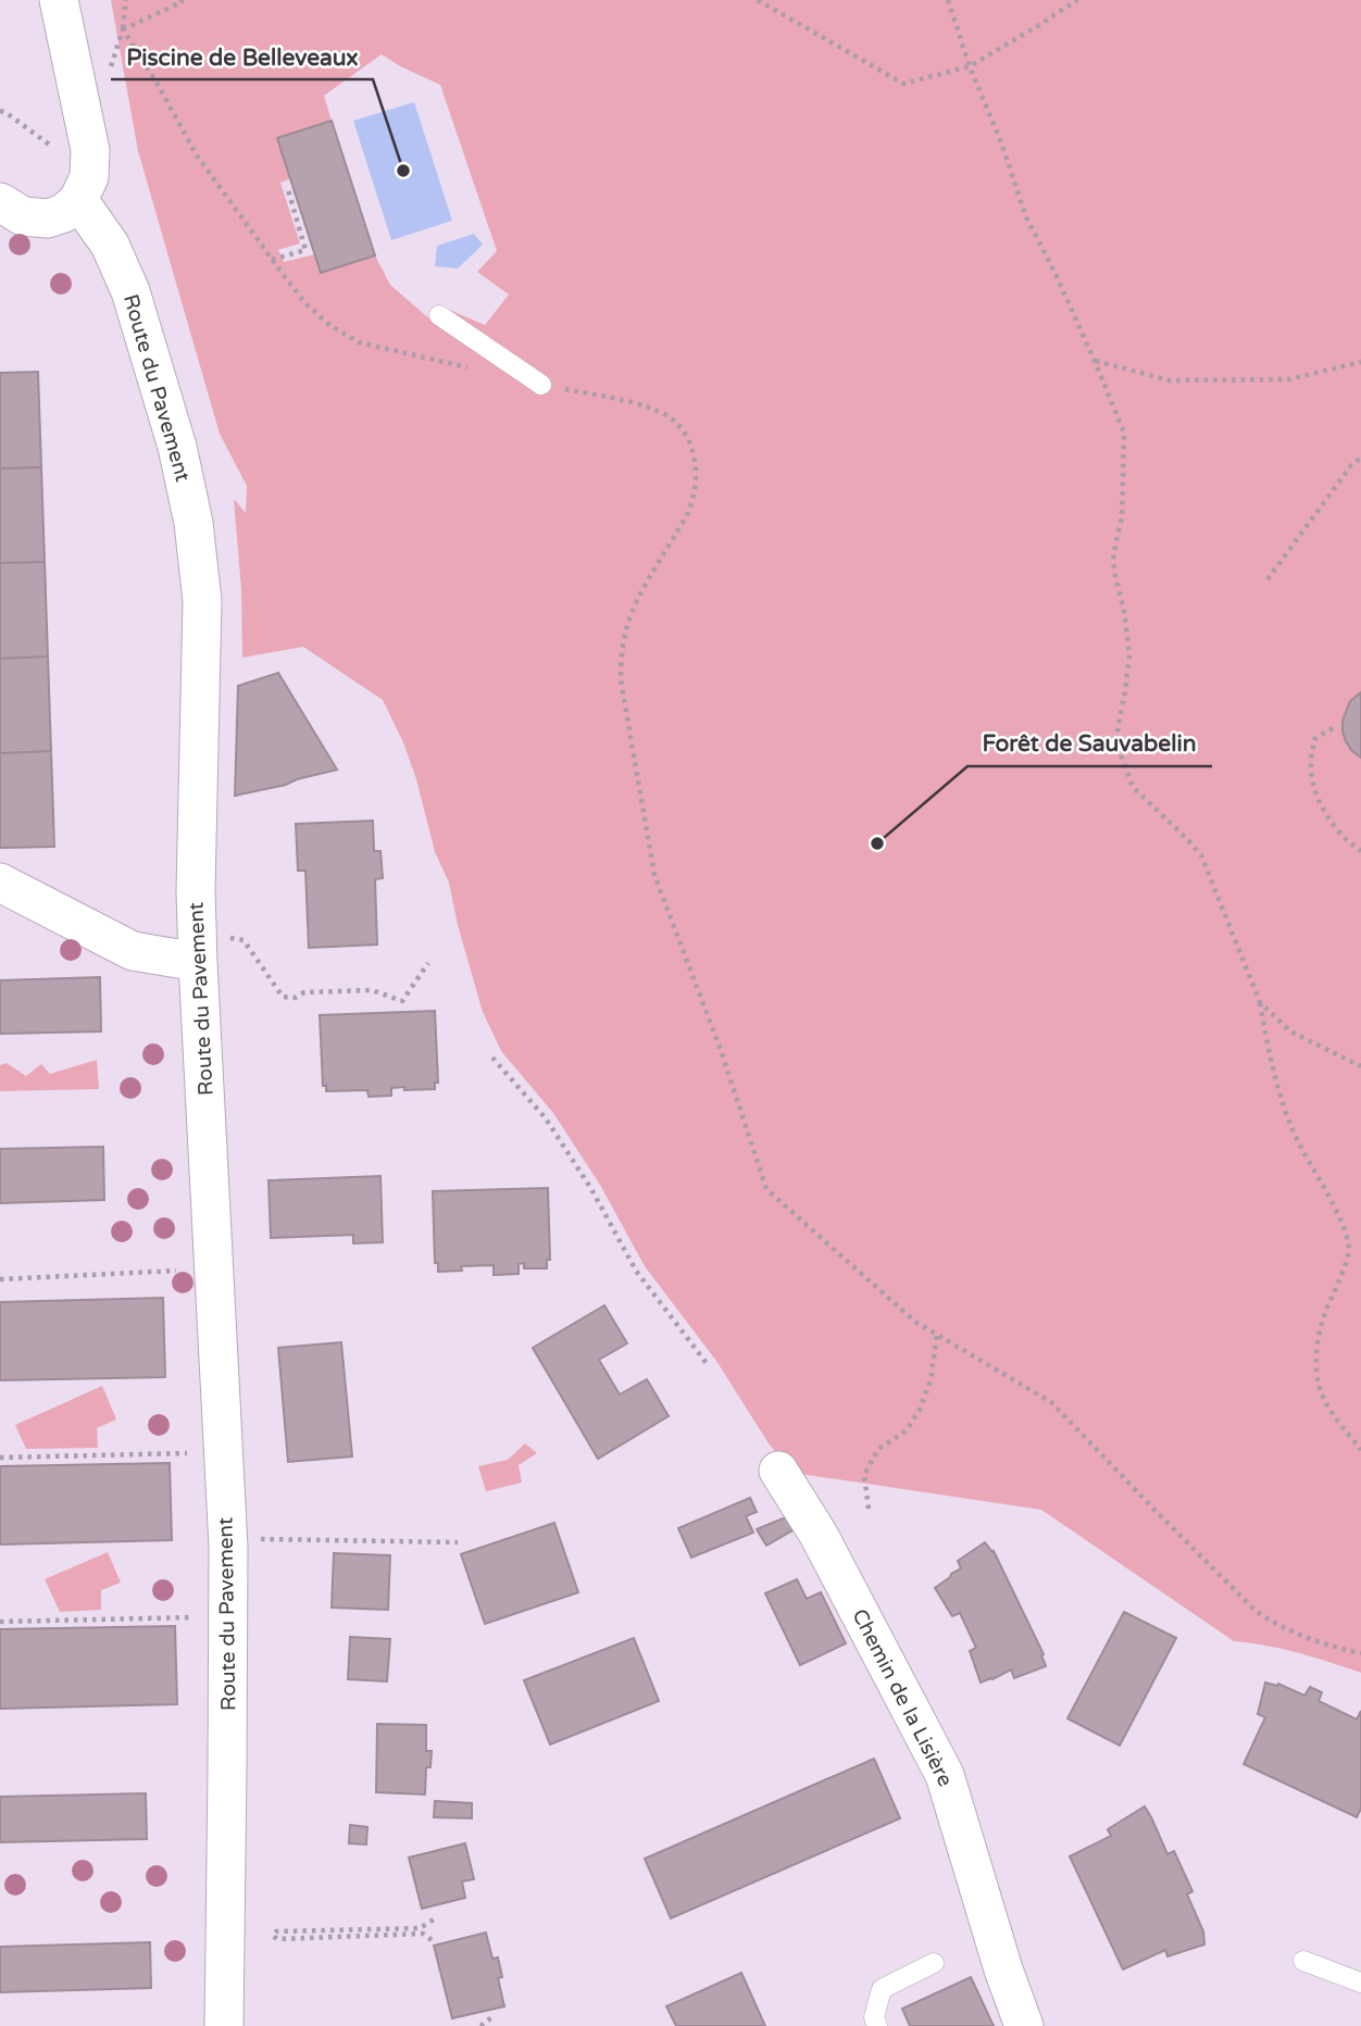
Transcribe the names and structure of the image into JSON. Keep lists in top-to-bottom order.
{
  "streets": {
    "street": ["Route du Pavement", "Chemin de la Lisière"]
  },
  "places": ["Piscine de Belleveaux", "Forêt de Sauvabelin"]
}
